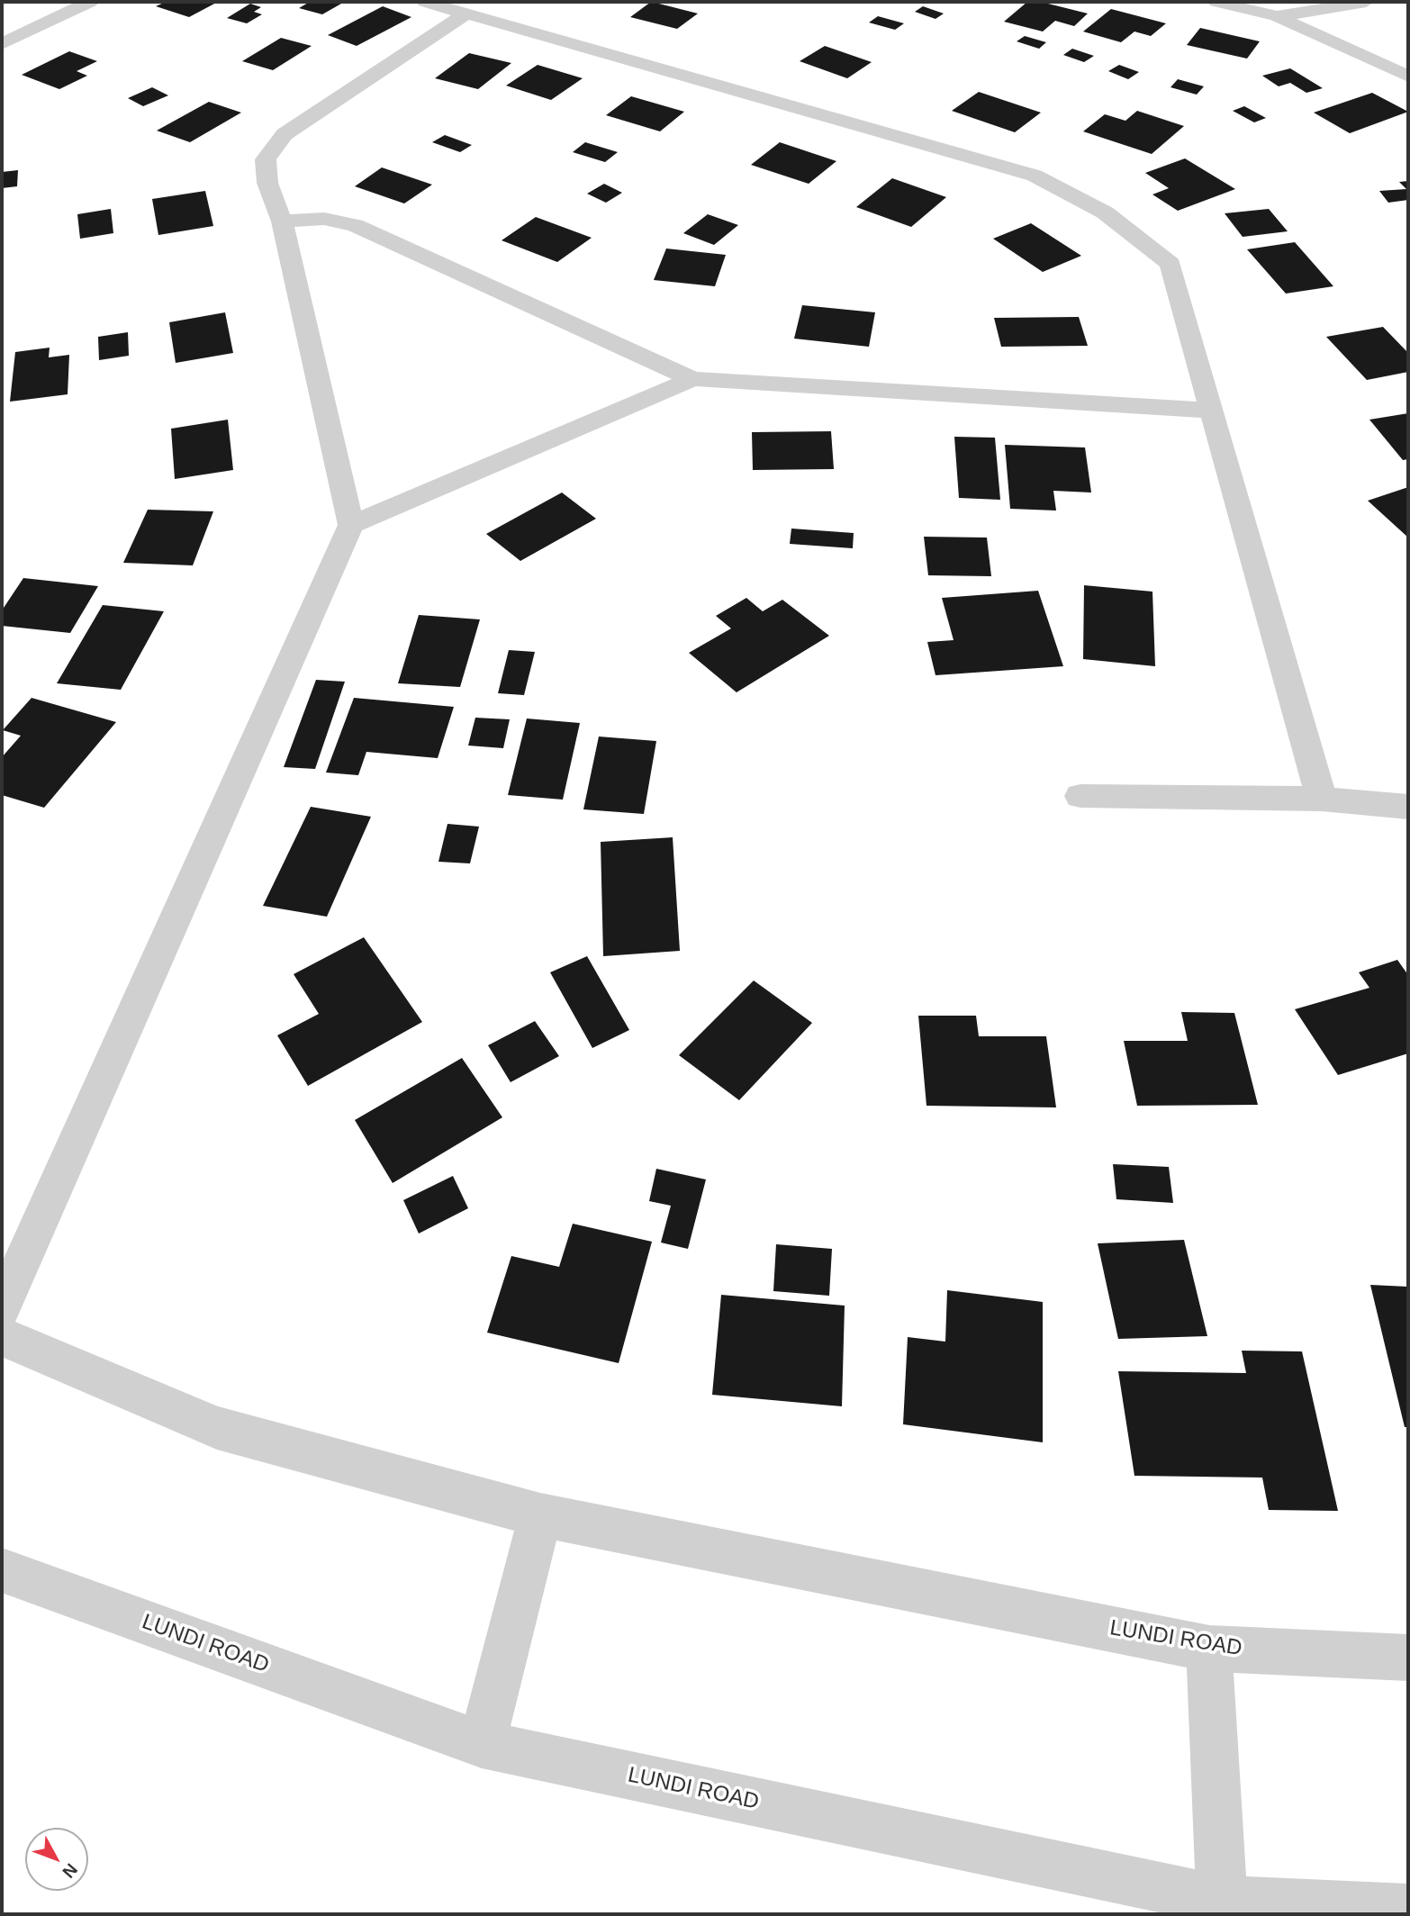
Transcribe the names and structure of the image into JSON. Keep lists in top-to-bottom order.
{
  "streets": {
    "street": ["LUNDI ROAD"]
  },
  "north": "bottom right"
}
